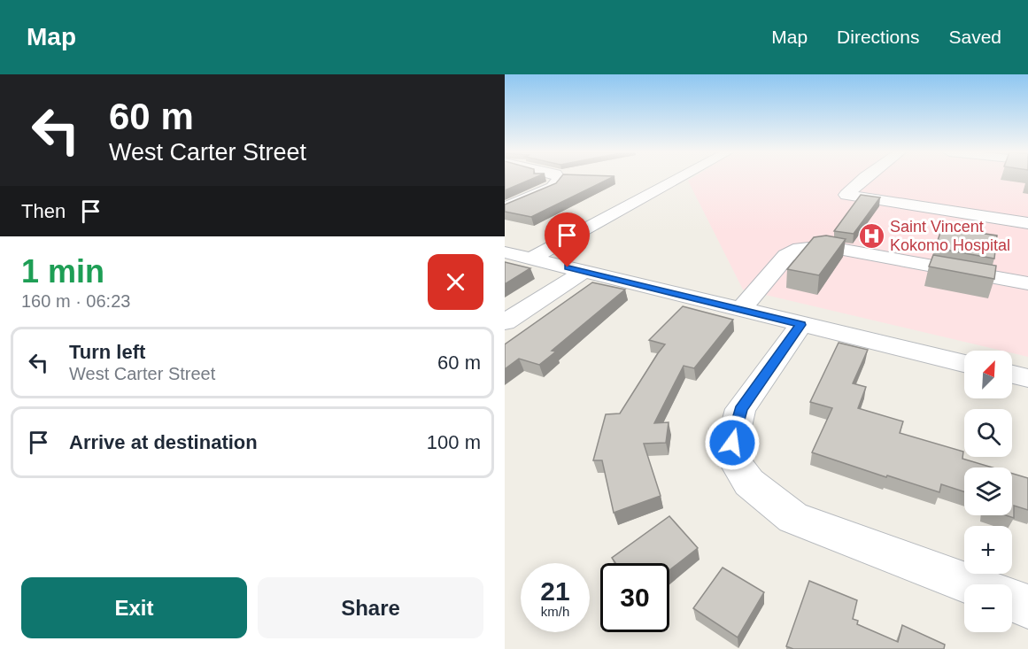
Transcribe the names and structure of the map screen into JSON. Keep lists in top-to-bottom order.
{
  "places": {
    "hospital": ["Saint Vincent Kokomo Hospital"]
  },
  "north": "top right",
  "page": {
    "header": "Map",
    "nav": ["Map", "Directions", "Saved"],
    "turn": ["60 m", "West Carter Street"],
    "then": "Then",
    "heading": ["1 min", "160 m · 06:23"],
    "list": [
      {
        "name": "Turn left",
        "note": "West Carter Street",
        "value": "60 m"
      },
      {
        "name": "Arrive at destination",
        "value": "100 m"
      }
    ],
    "map_buttons": ["+", "−"],
    "speed": "21 km/h",
    "limit": "30",
    "buttons": ["Exit", "Share"]
  }
}
